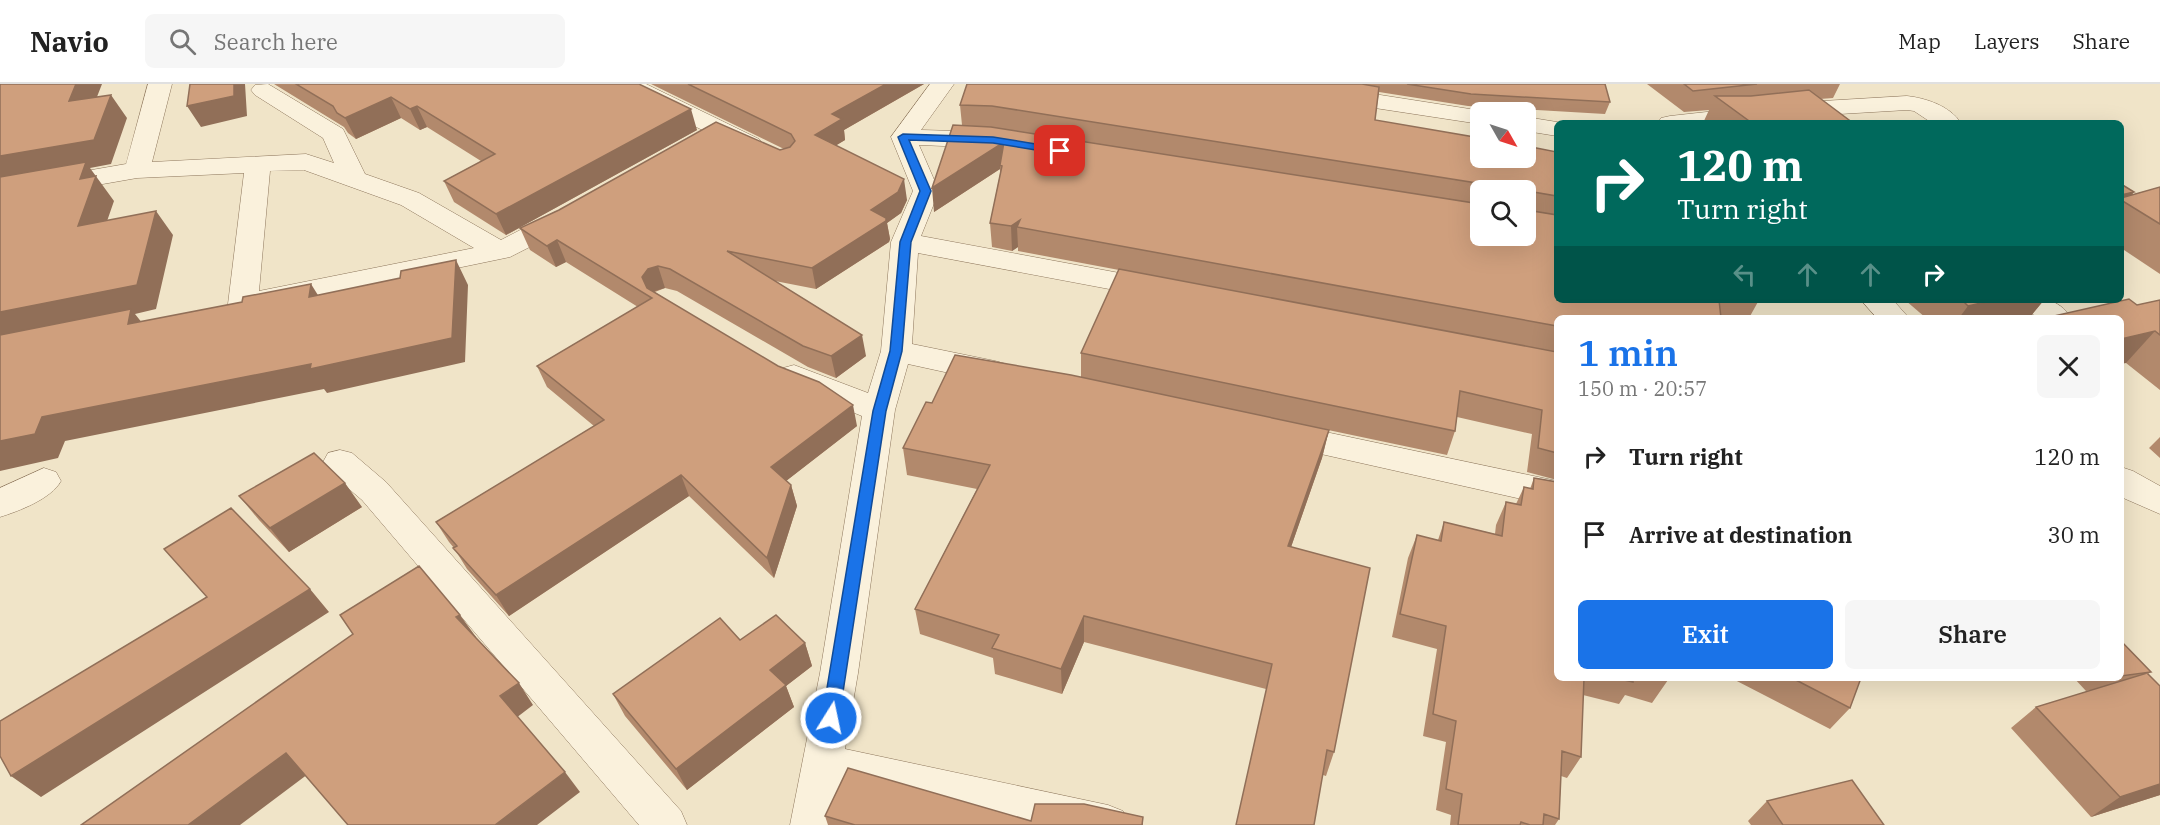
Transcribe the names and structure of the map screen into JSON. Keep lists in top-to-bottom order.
{
  "north": "bottom right",
  "page": {
    "header": "Navio",
    "search": "Search here",
    "nav": ["Map", "Layers", "Share"],
    "turn": ["120 m", "Turn right"],
    "heading": ["1 min", "150 m · 20:57"],
    "list": [
      {
        "name": "Turn right",
        "value": "120 m"
      },
      {
        "name": "Arrive at destination",
        "value": "30 m"
      }
    ],
    "buttons": ["Exit", "Share"]
  }
}
